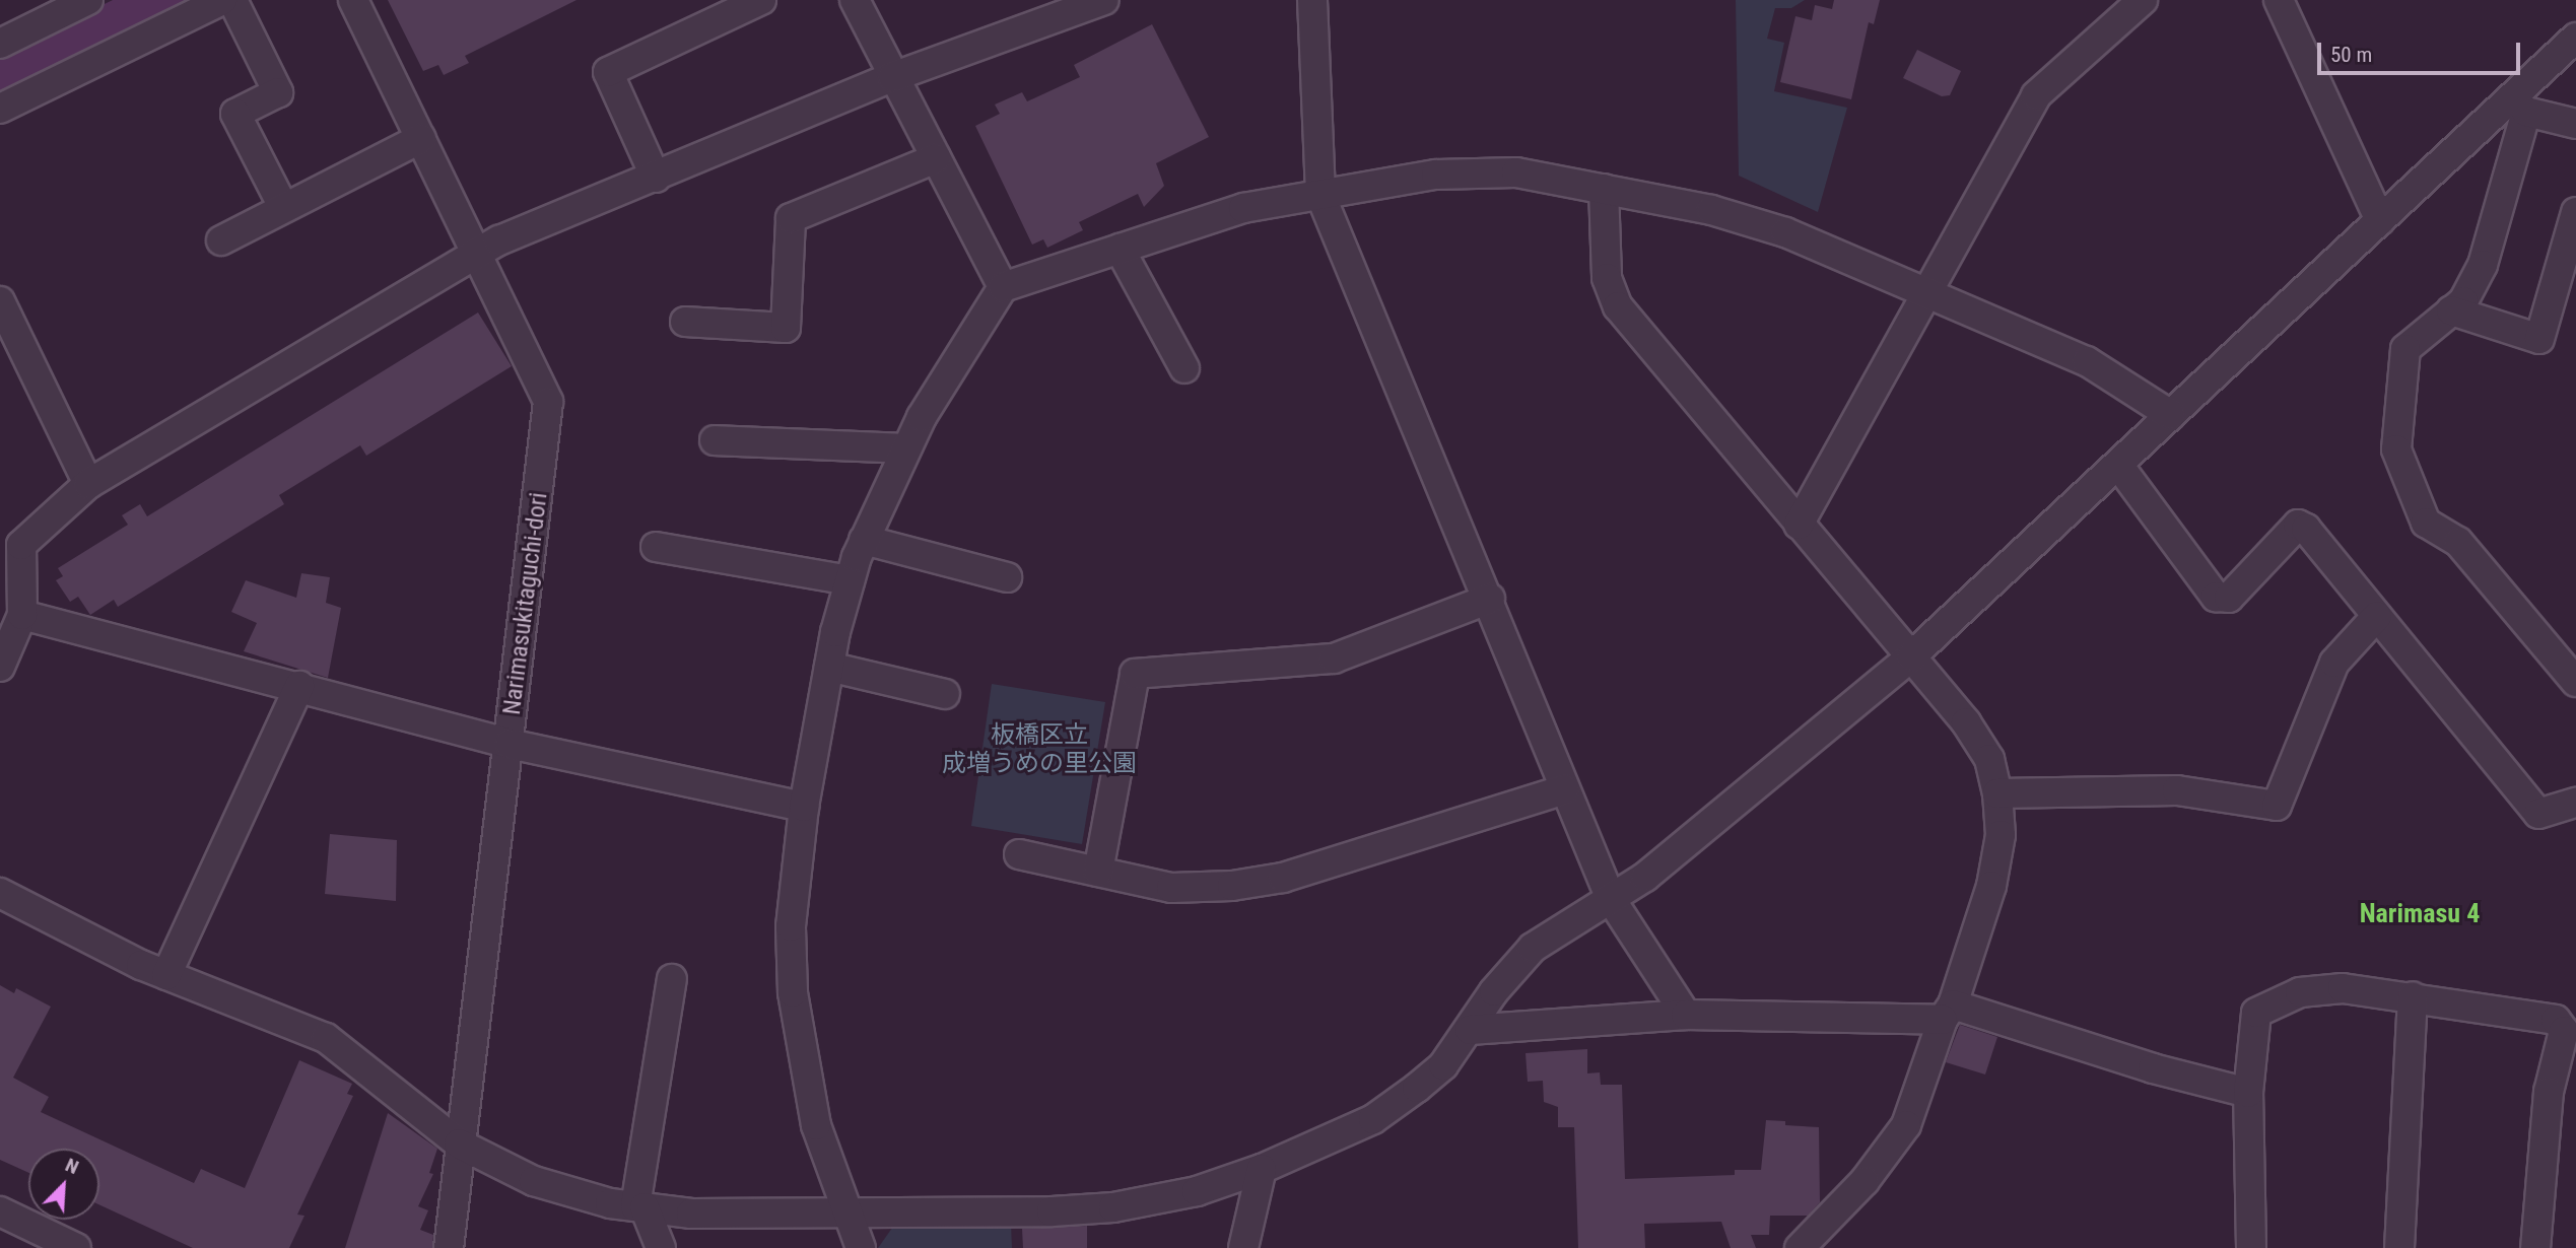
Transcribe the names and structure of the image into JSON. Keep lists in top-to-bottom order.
{
  "streets": {
    "street": ["Narimasukitaguchi-dori"]
  },
  "districts": ["Narimasu 4"],
  "parks": ["板橋区立 成増うめの里公園"],
  "scale_bar": "50 m",
  "north": "top right"
}
